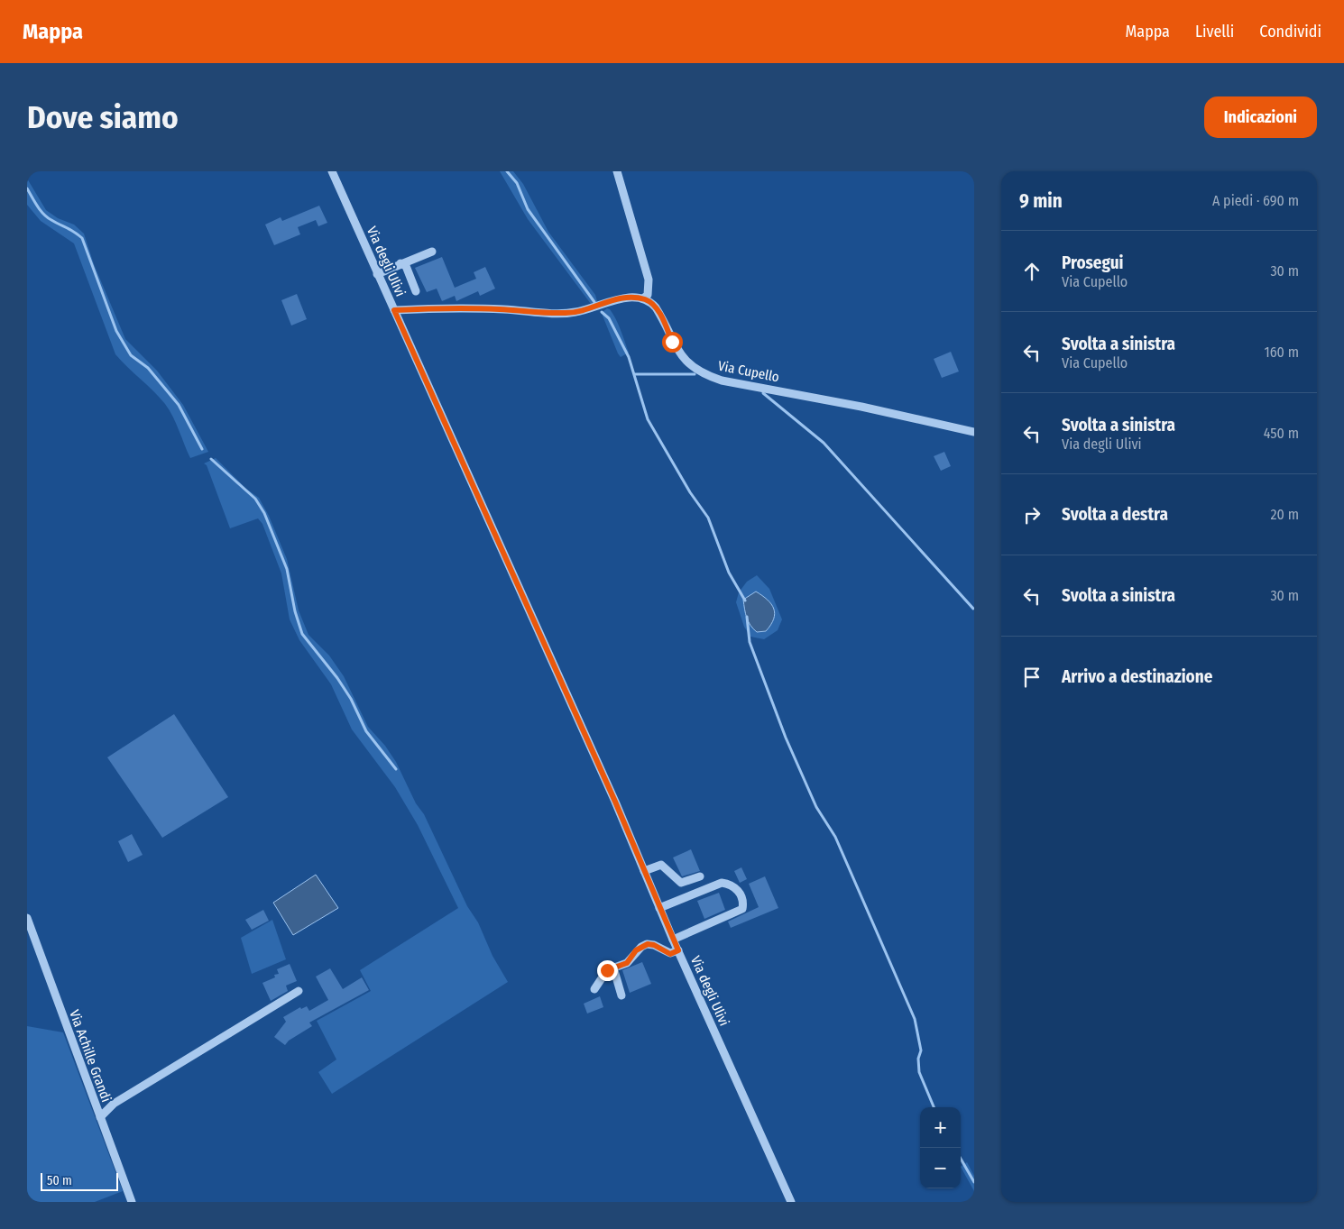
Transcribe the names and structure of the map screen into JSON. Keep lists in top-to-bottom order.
{
  "streets": {
    "street": ["Via degli Ulivi", "Via Cupello", "Via Achille Grandi"]
  },
  "scale_bar": "50 m",
  "page": {
    "header": "Mappa",
    "nav": ["Mappa", "Livelli", "Condividi"],
    "buttons": "Indicazioni",
    "title": "Dove siamo",
    "heading": ["9 min", "A piedi · 690 m"],
    "list": [
      ["Prosegui", "Via Cupello", "30 m"],
      ["Svolta a sinistra", "Via Cupello", "160 m"],
      ["Svolta a sinistra", "Via degli Ulivi", "450 m"],
      ["Svolta a destra", "20 m"],
      ["Svolta a sinistra", "30 m"],
      "Arrivo a destinazione"
    ],
    "map_buttons": ["+", "−"],
    "scale": "50 m"
  }
}
